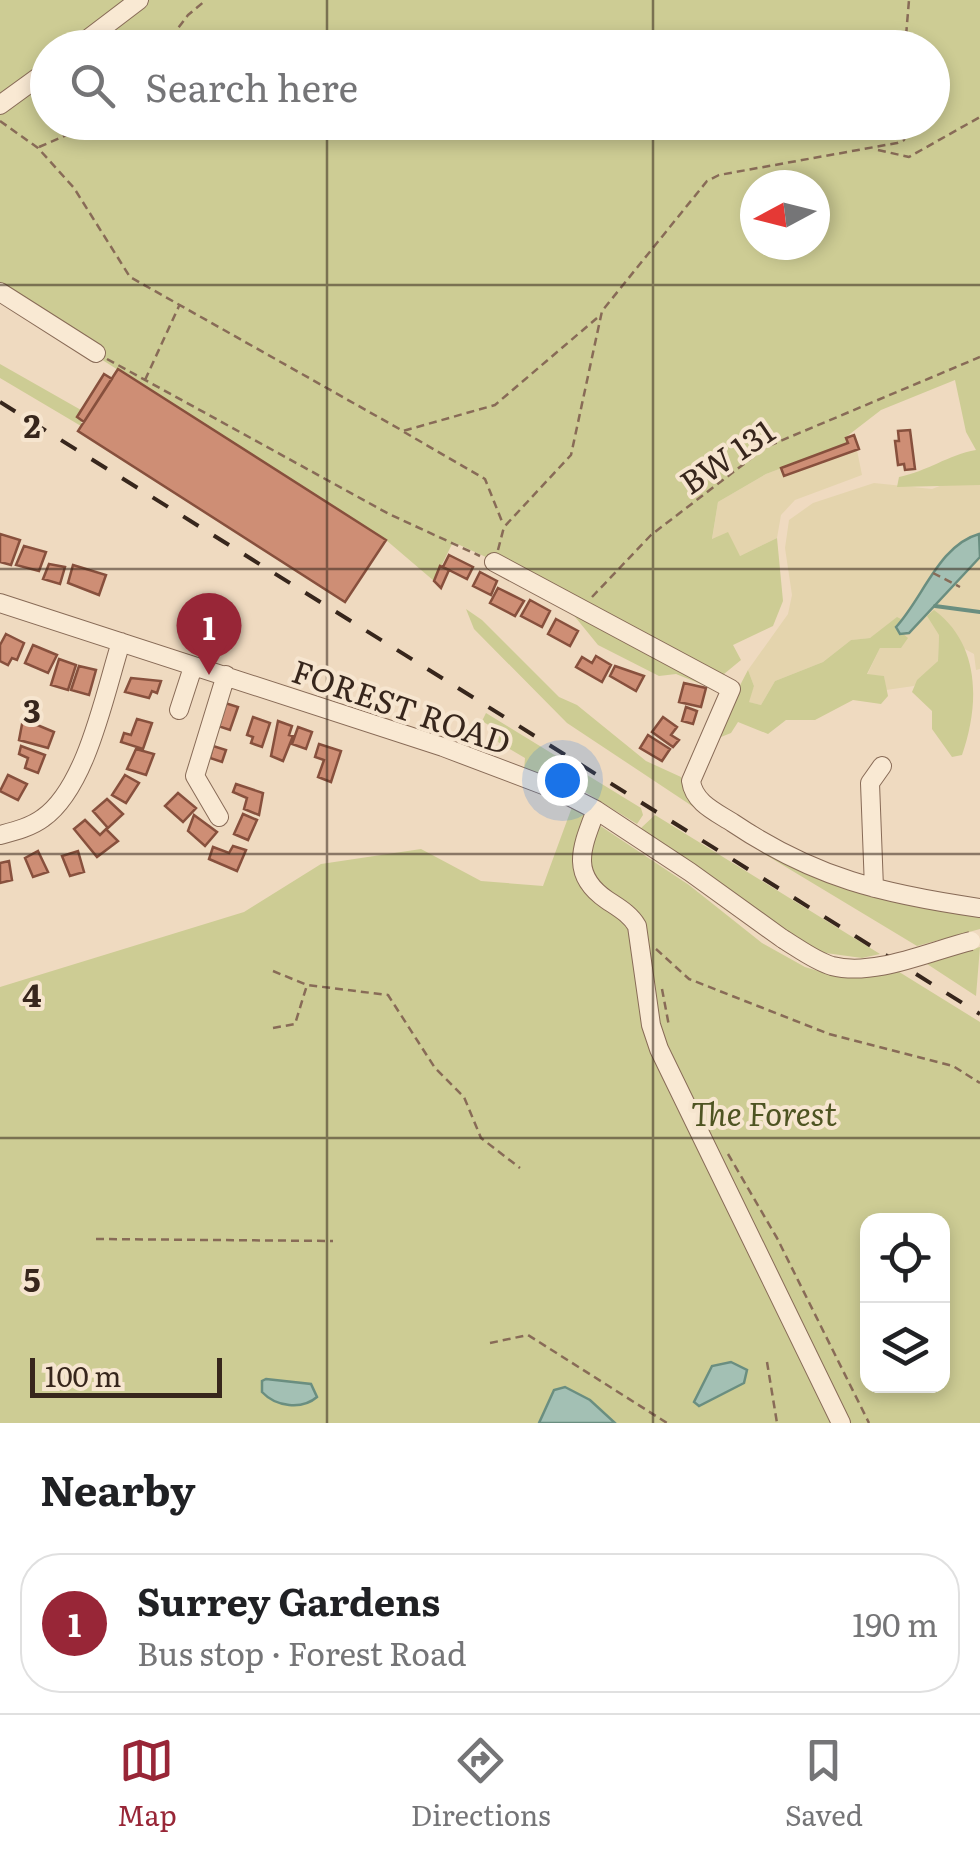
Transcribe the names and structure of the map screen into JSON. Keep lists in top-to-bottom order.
{
  "streets": {
    "street": ["FOREST ROAD"],
    "path": ["BW 131"]
  },
  "parks": ["The Forest"],
  "scale_bar": "100 m",
  "north": "left",
  "page": {
    "search": "Search here",
    "pins": "1",
    "scale": "100 m",
    "heading": "Nearby",
    "list": [
      {
        "mark": "1",
        "name": "Surrey Gardens",
        "note": "Bus stop · Forest Road",
        "value": "190 m"
      }
    ],
    "nav": ["Map", "Directions", "Saved"]
  },
  "grid": {
    "rows": [
      "2",
      "3",
      "4",
      "5"
    ]
  }
}
